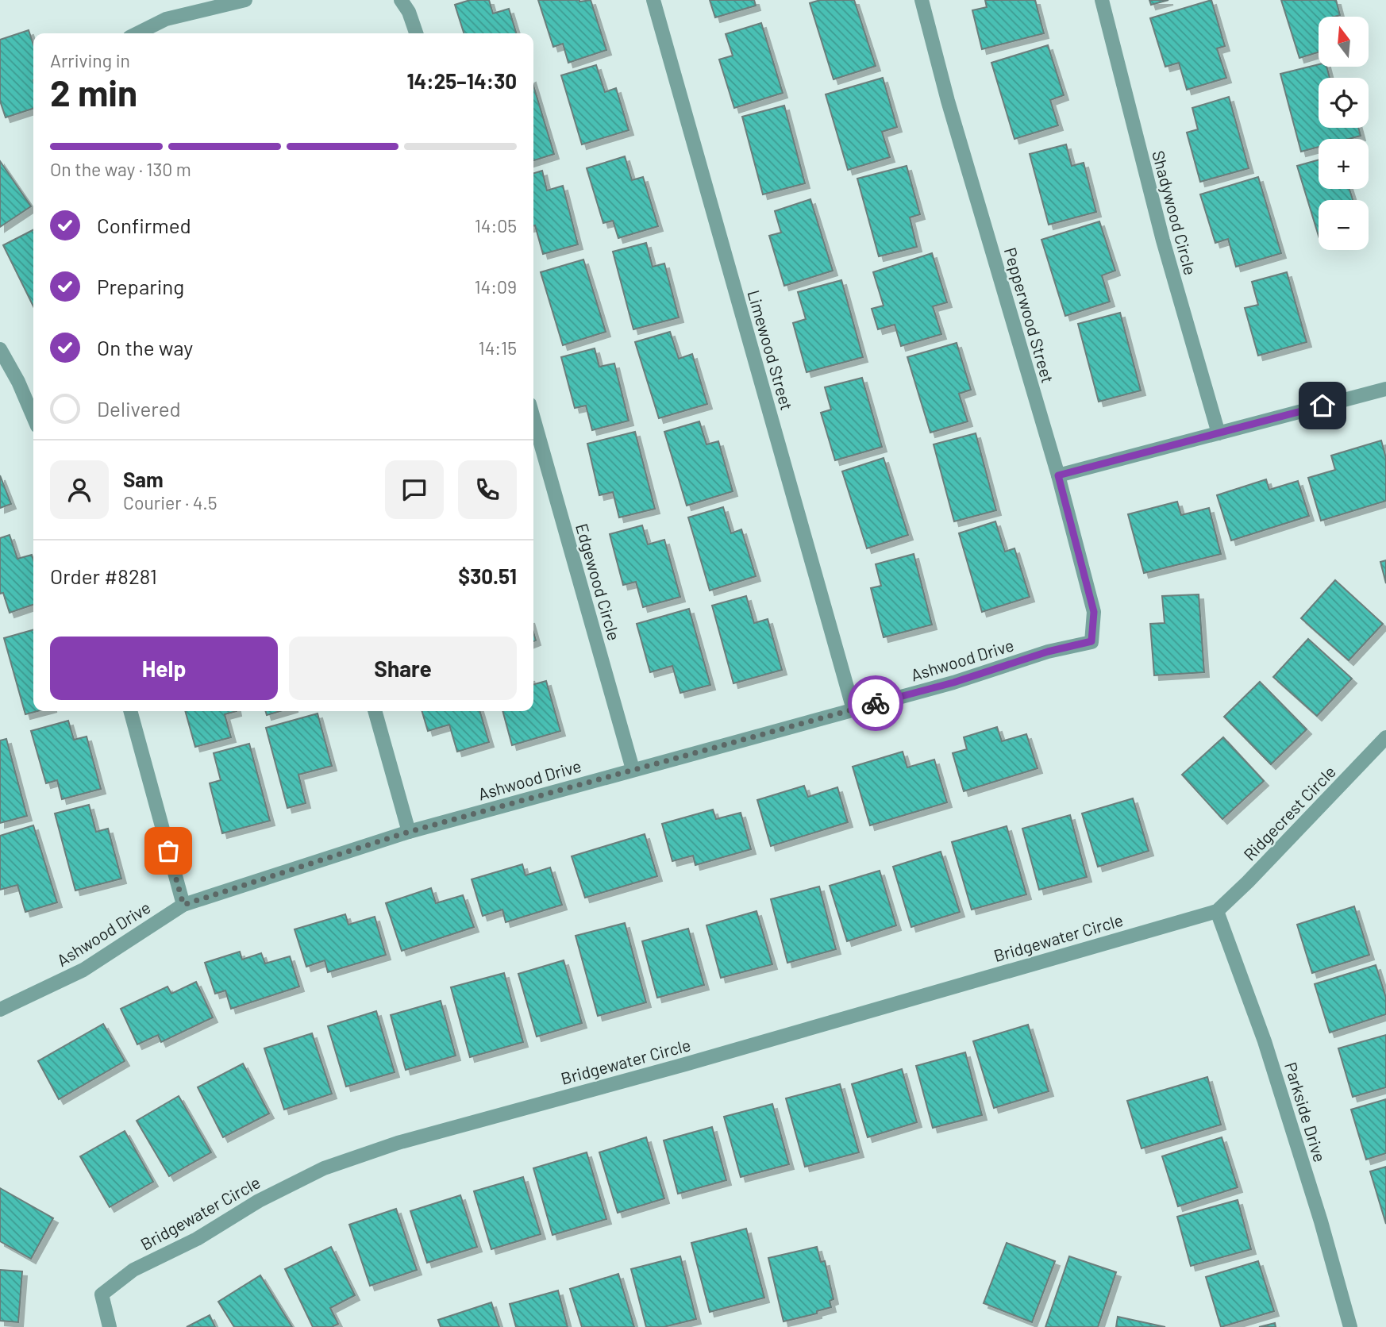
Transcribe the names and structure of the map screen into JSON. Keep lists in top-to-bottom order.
{
  "streets": {
    "street": [
      "Shadywood Circle",
      "Pepperwood Street",
      "Limewood Street",
      "Edgewood Circle",
      "Ashwood Drive",
      "Ridgecrest Circle",
      "Bridgewater Circle",
      "Parkside Drive"
    ]
  },
  "crossings": [
    ["Pepperwood Street", "Ashwood Drive"],
    ["Limewood Street", "Ashwood Drive"],
    ["Edgewood Circle", "Ashwood Drive"],
    ["Ridgecrest Circle", "Bridgewater Circle"],
    ["Ridgecrest Circle", "Parkside Drive"],
    ["Bridgewater Circle", "Parkside Drive"]
  ],
  "north": "top",
  "page": {
    "map_buttons": ["+", "−"],
    "heading": ["2 min", "Arriving in", "14:25–14:30"],
    "panel": [
      "Sam",
      "Courier · 4.5",
      "Order #8281",
      "$30.51"
    ],
    "bar": "On the way · 130 m",
    "list": [
      ["Confirmed", "14:05"],
      ["Preparing", "14:09"],
      ["On the way", "14:15"],
      "Delivered"
    ],
    "buttons": ["Help", "Share"]
  }
}
